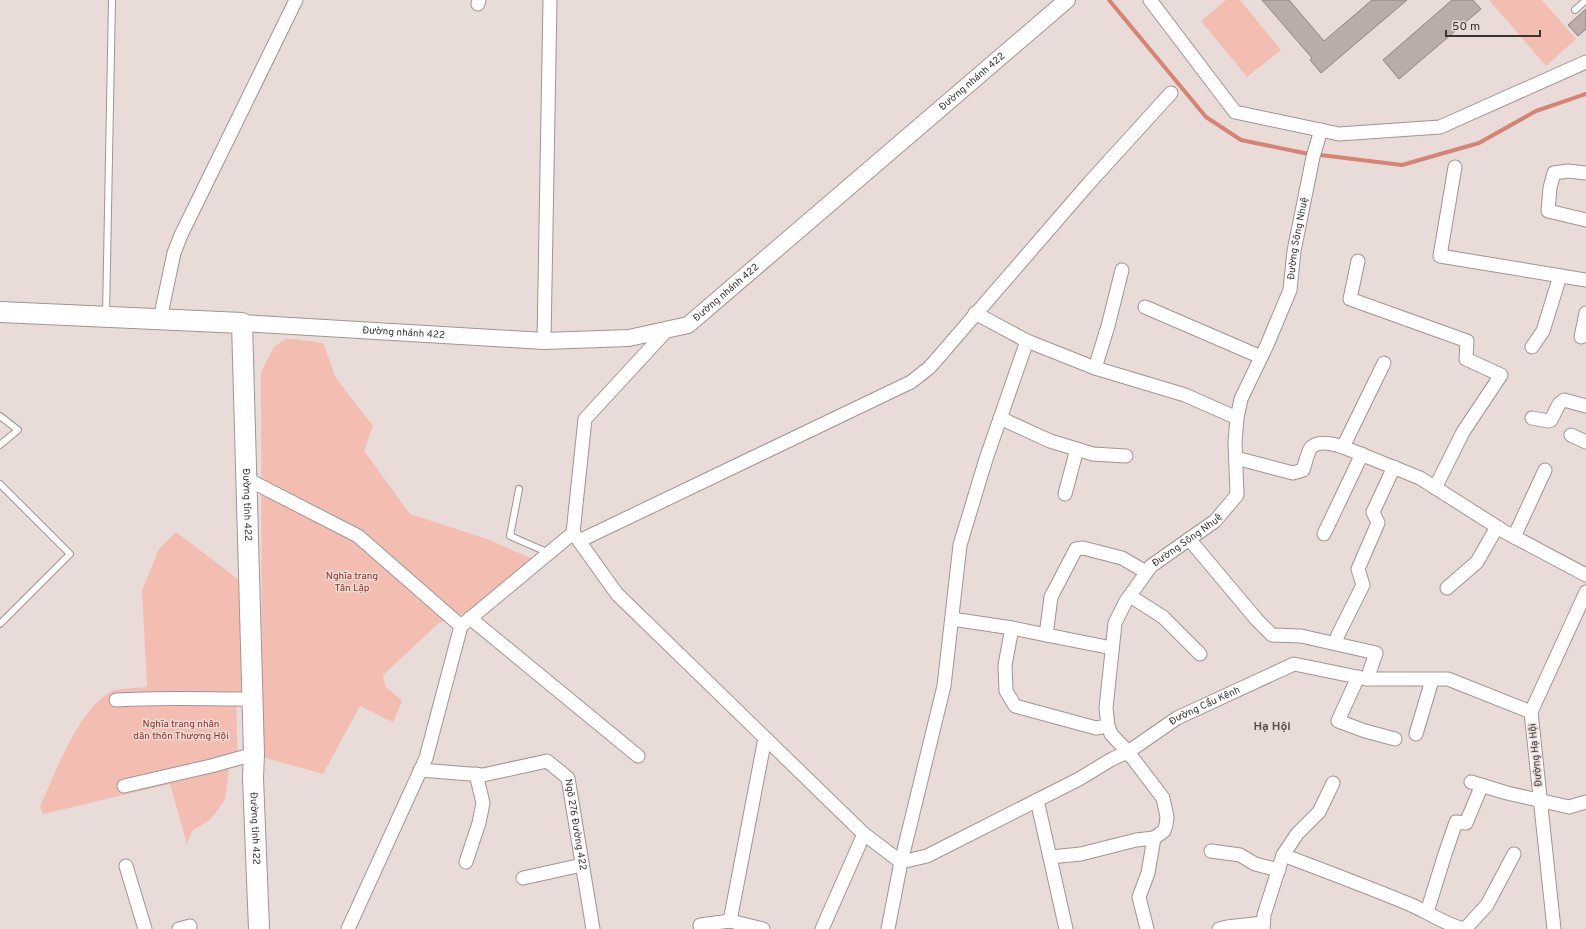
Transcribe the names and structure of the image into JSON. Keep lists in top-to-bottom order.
{
  "streets": {
    "main road": ["Đường tỉnh 422"],
    "street": [
      "Đường nhánh 422",
      "Đường Sông Nhuệ",
      "Đường Cầu Kênh",
      "Đường Hạ Hội",
      "Ngõ 276 Đường 422"
    ]
  },
  "crossings": [
    ["Đường nhánh 422", "Đường tỉnh 422"],
    ["Đường Sông Nhuệ", "Đường Cầu Kênh"],
    ["Đường Cầu Kênh", "Đường Hạ Hội"]
  ],
  "districts": ["Hạ Hội"],
  "parks": ["Nghĩa trang Tân Lập", "Nghĩa trang nhân dân thôn Thượng Hội"],
  "scale_bar": "50 m"
}
